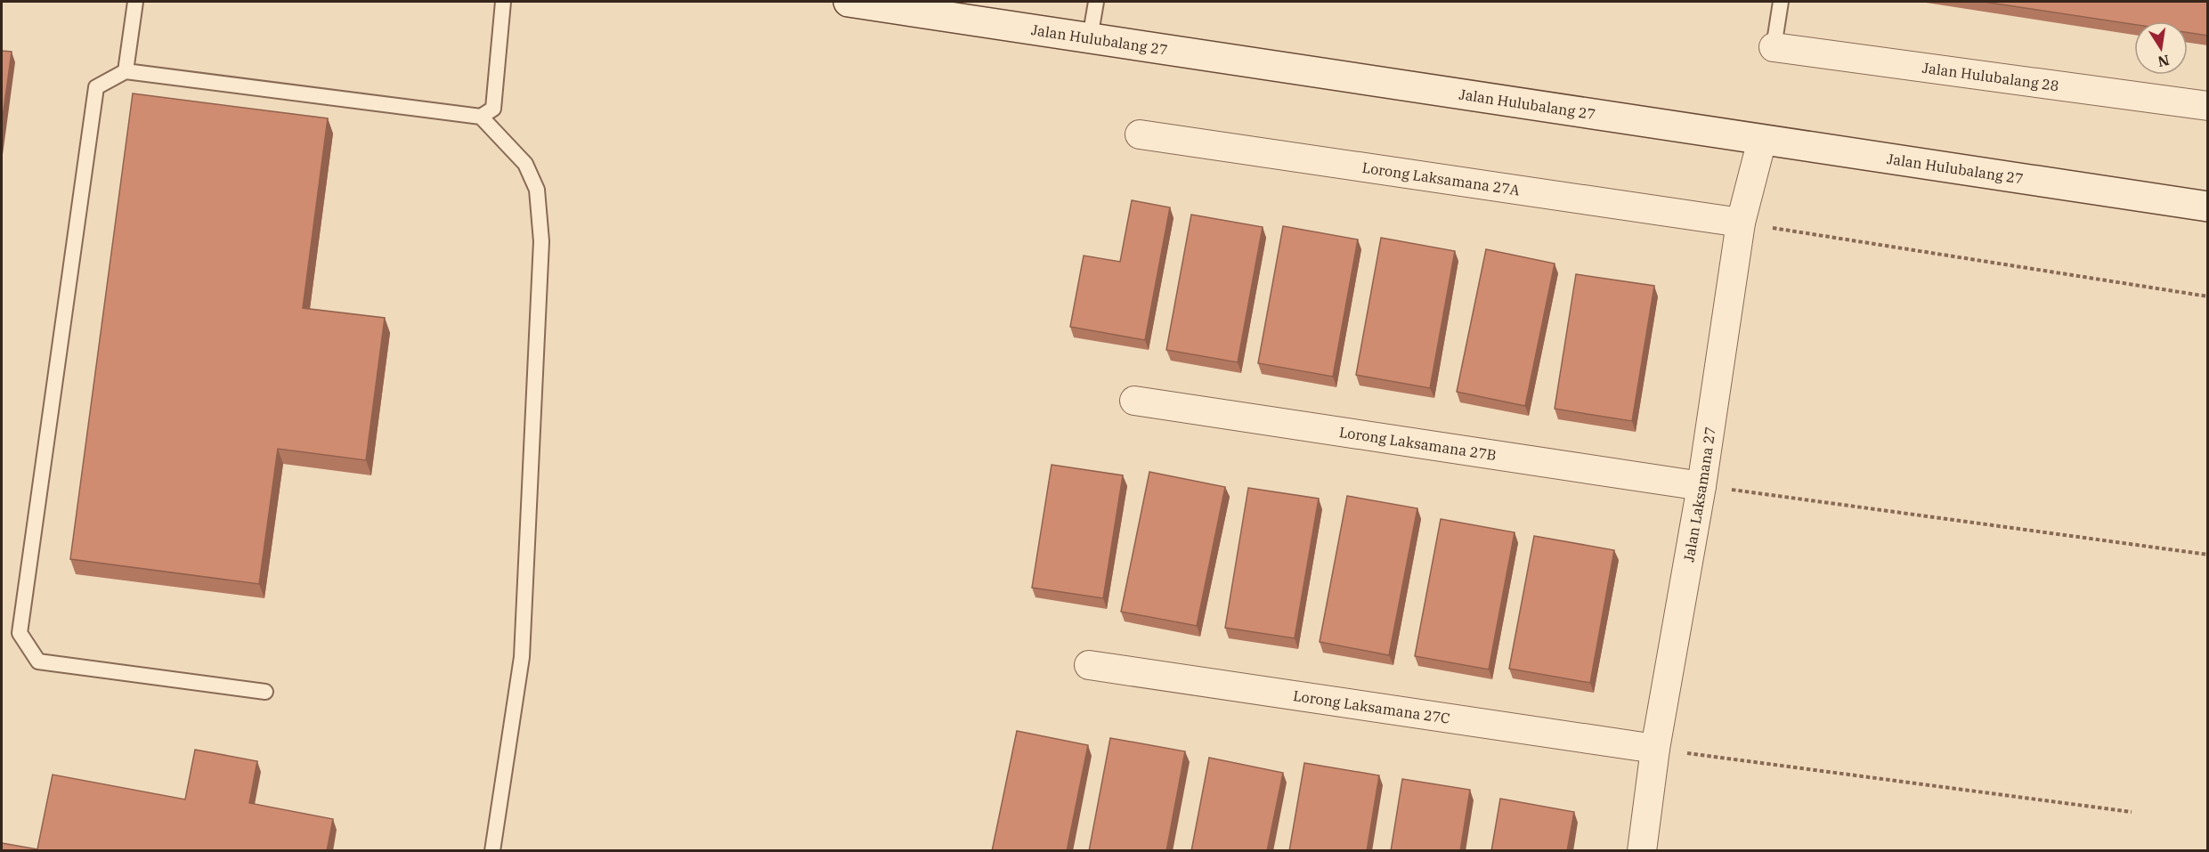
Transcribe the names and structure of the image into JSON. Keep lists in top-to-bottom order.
{
  "streets": {
    "street": [
      "Jalan Hulubalang 27",
      "Jalan Hulubalang 28",
      "Lorong Laksamana 27A",
      "Lorong Laksamana 27B",
      "Jalan Laksamana 27",
      "Lorong Laksamana 27C"
    ]
  },
  "crossings": [
    ["Jalan Hulubalang 27", "Jalan Laksamana 27"],
    ["Lorong Laksamana 27A", "Jalan Laksamana 27"],
    ["Lorong Laksamana 27B", "Jalan Laksamana 27"],
    ["Jalan Laksamana 27", "Lorong Laksamana 27C"]
  ],
  "north": "bottom"
}
